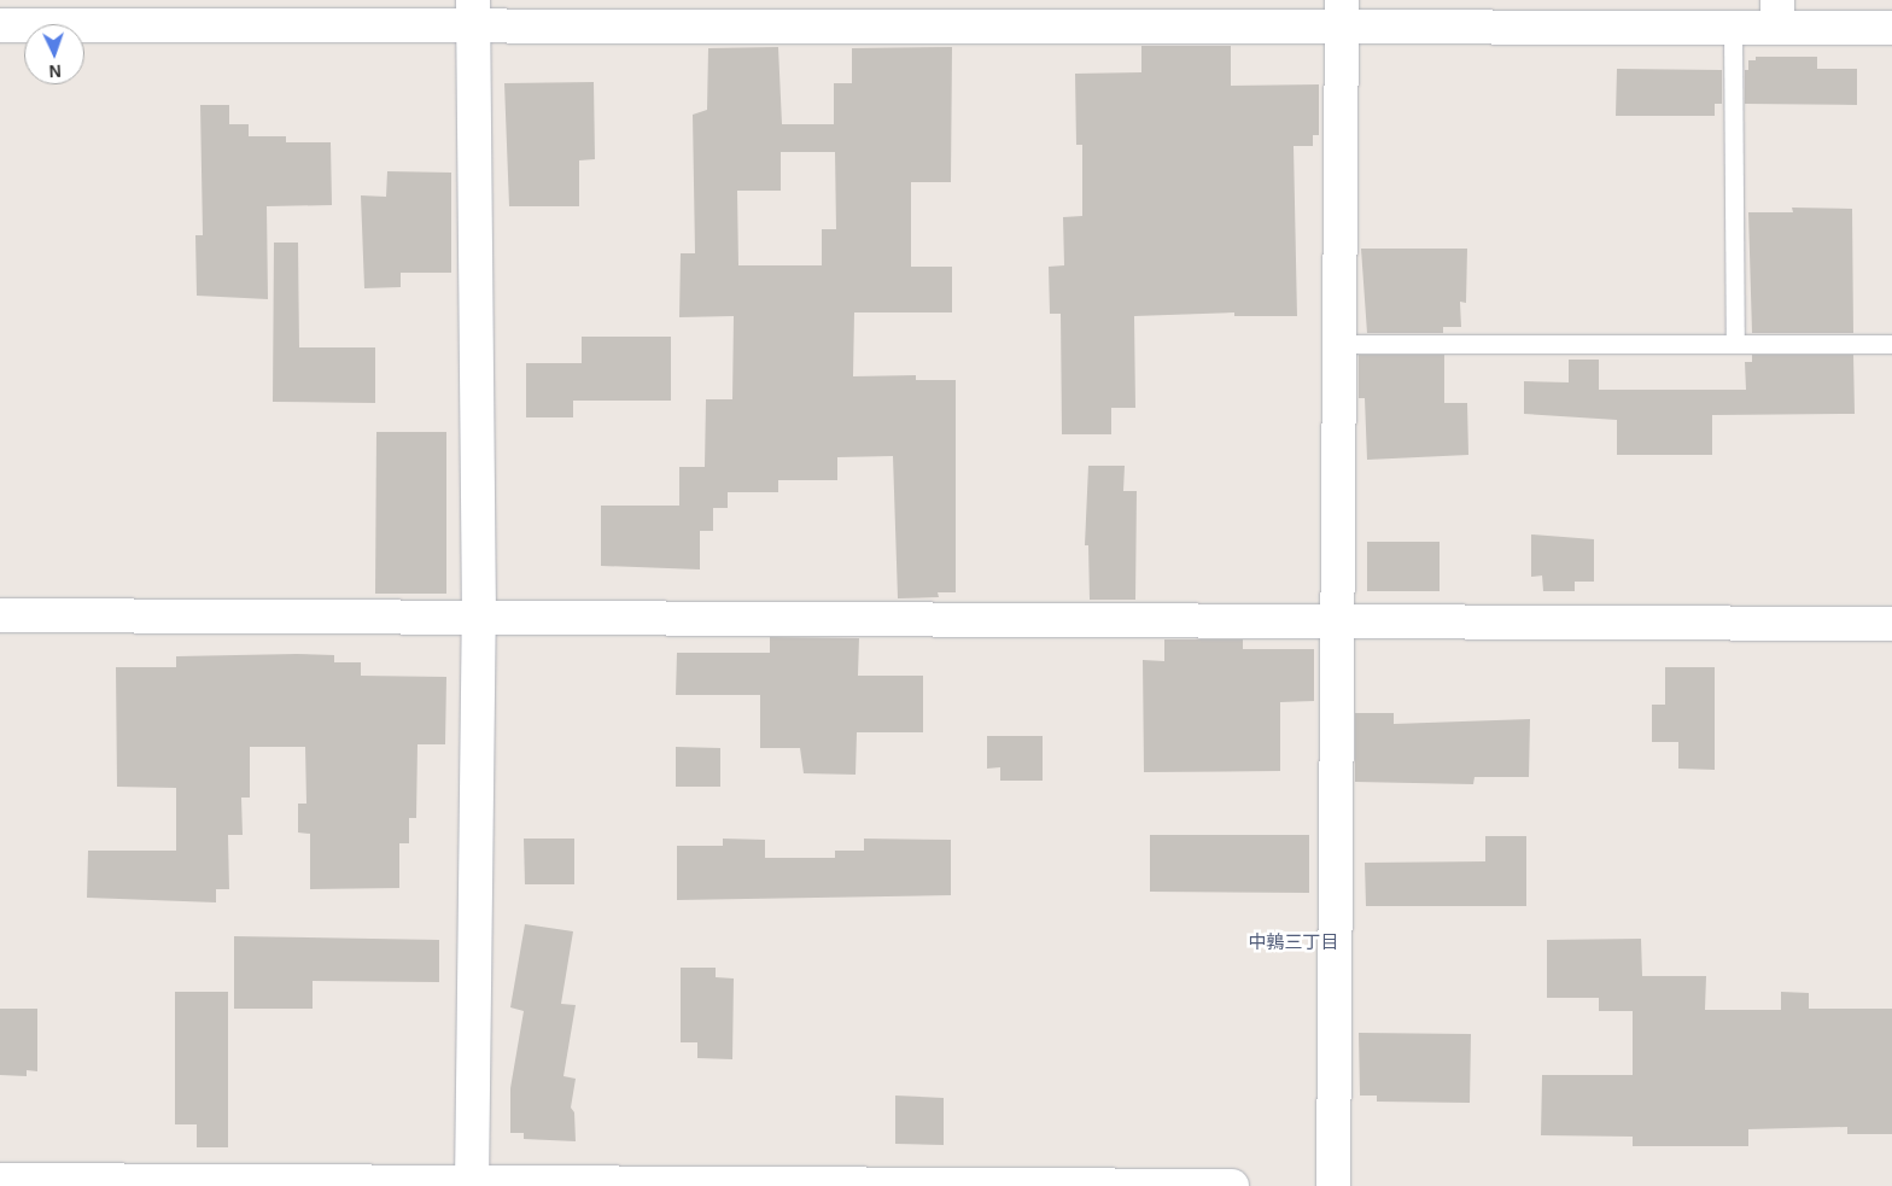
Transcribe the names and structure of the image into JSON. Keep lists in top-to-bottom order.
{
  "districts": ["中鶉三丁目"],
  "north": "bottom"
}
